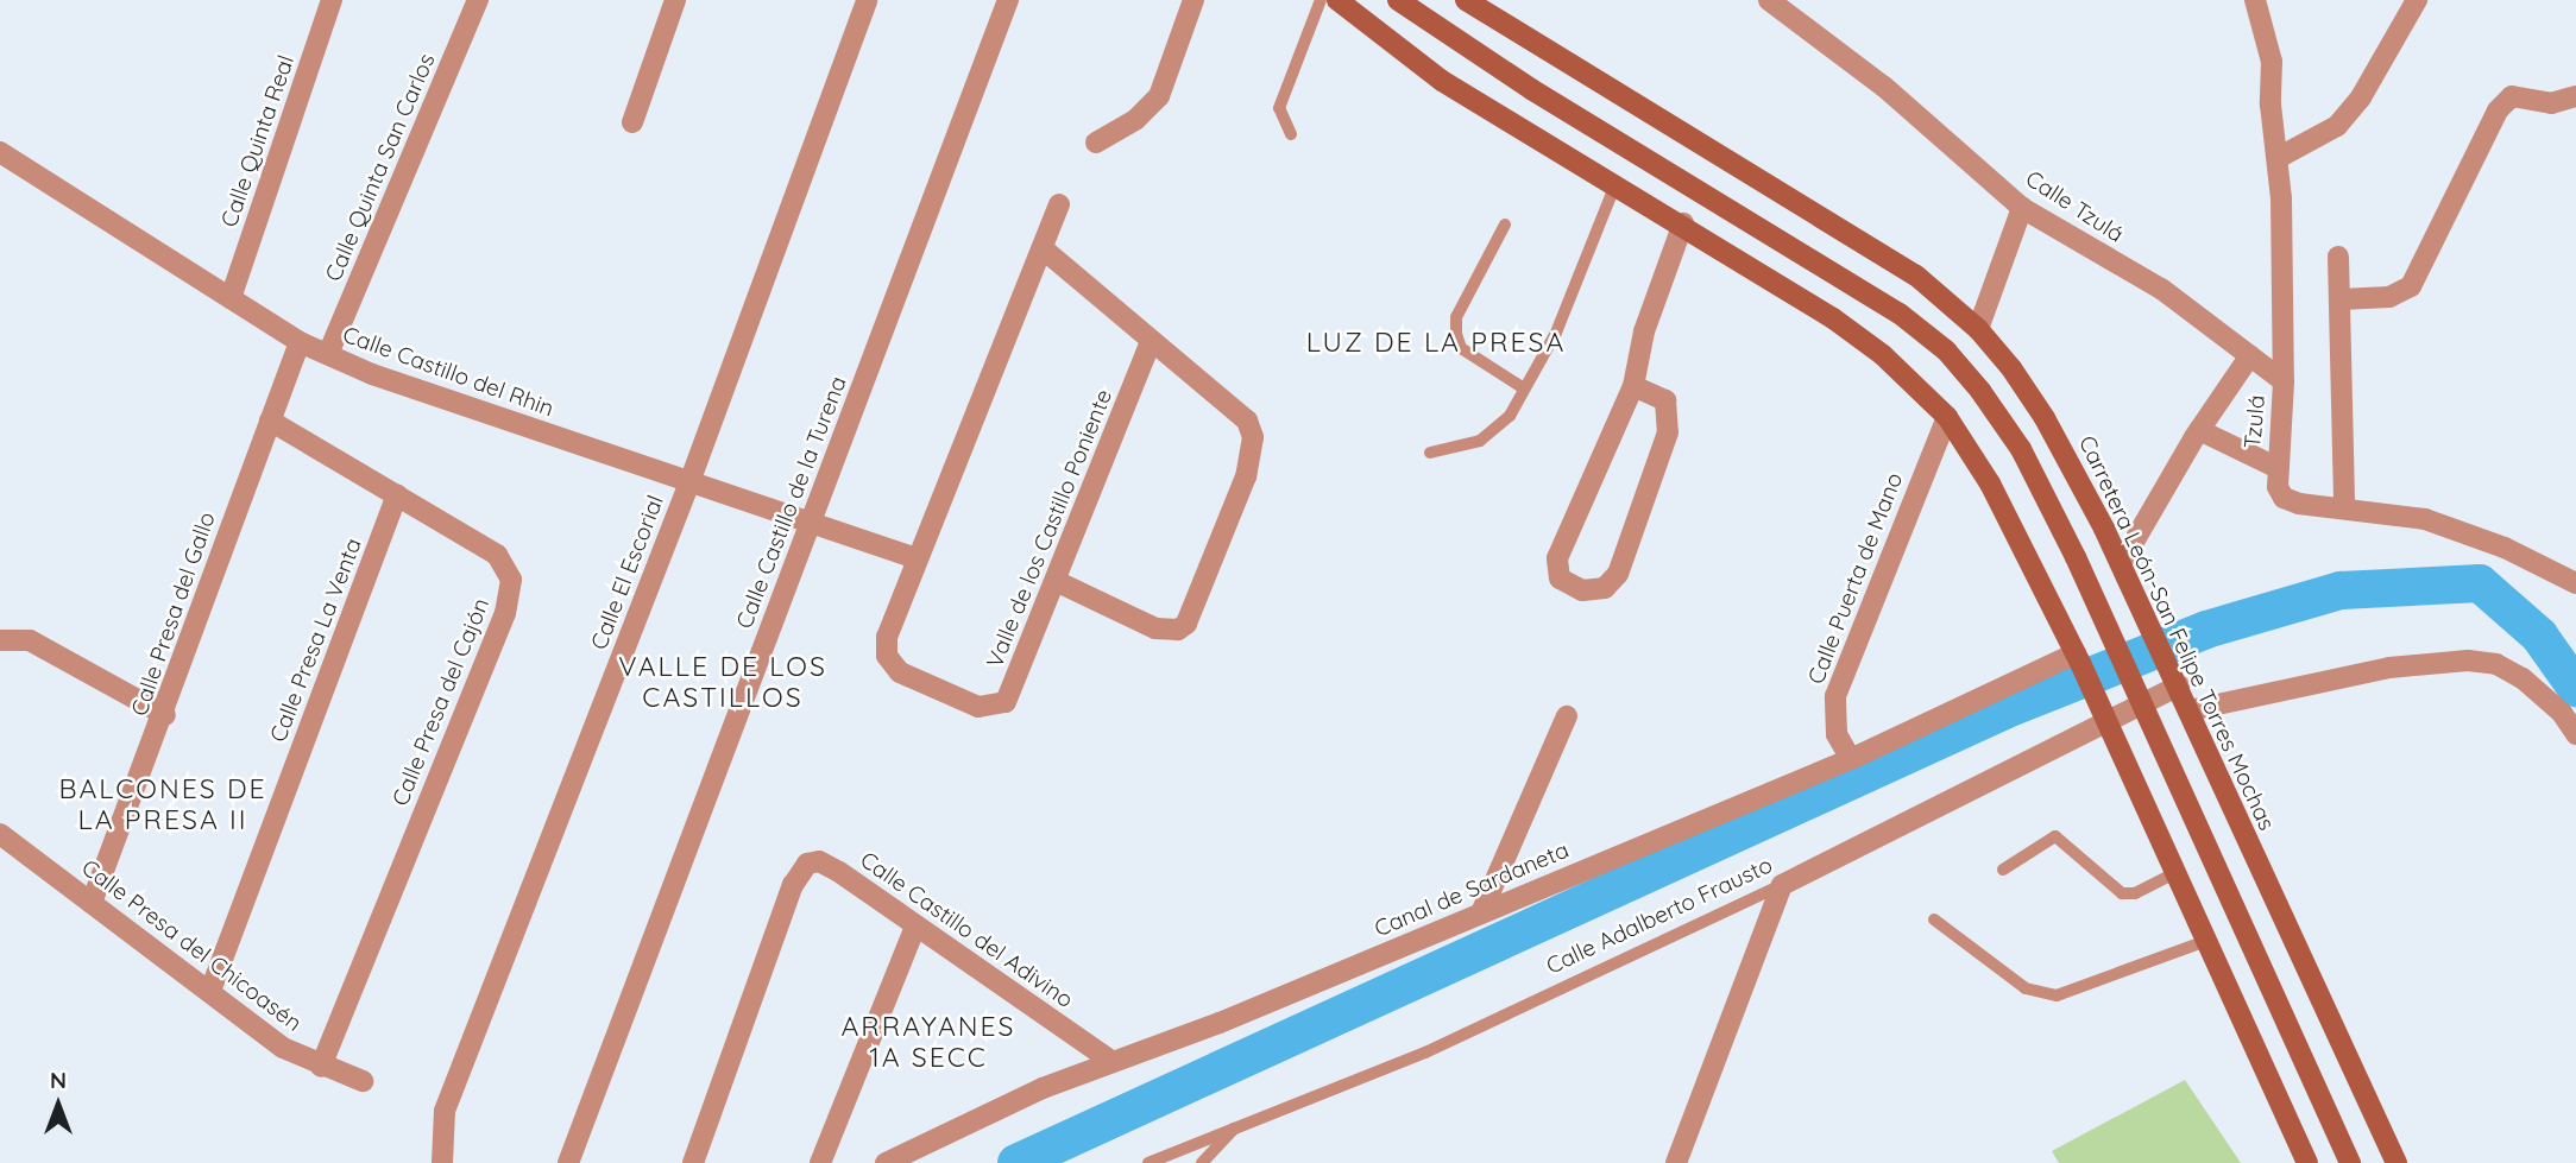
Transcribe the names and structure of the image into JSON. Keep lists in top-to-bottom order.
{
  "streets": {
    "main road": ["Carretera León-San Felipe Torres Mochas"],
    "street": [
      "Calle Quinta Real",
      "Calle Quinta San Carlos",
      "Calle Tzulá",
      "Calle Castillo del Rhin",
      "Tzulá",
      "Calle Castillo de la Turena",
      "Valle de los Castillo Poniente",
      "Calle El Escorial",
      "Calle Puerta de Mano",
      "Calle Presa del Gallo",
      "Calle Presa La Venta",
      "Calle Presa del Cajón",
      "Canal de Sardaneta",
      "Calle Adalberto Frausto",
      "Calle Castillo del Adivino",
      "Calle Presa del Chicoasén"
    ]
  },
  "crossings": [
    ["Calle Quinta Real", "Calle Castillo del Rhin"],
    ["Calle Quinta San Carlos", "Calle Castillo del Rhin"],
    ["Calle Tzulá", "Tzulá"],
    ["Calle Castillo del Rhin", "Calle Castillo de la Turena"],
    ["Calle Castillo del Rhin", "Valle de los Castillo Poniente"],
    ["Calle Castillo del Rhin", "Calle El Escorial"],
    ["Calle Castillo del Rhin", "Calle Presa del Gallo"],
    ["Calle Puerta de Mano", "Canal de Sardaneta"],
    ["Calle Presa del Gallo", "Calle Presa del Cajón"],
    ["Calle Presa del Gallo", "Calle Presa del Chicoasén"],
    ["Carretera León-San Felipe Torres Mochas", "Calle Adalberto Frausto"],
    ["Calle Presa La Venta", "Calle Presa del Cajón"],
    ["Calle Presa La Venta", "Calle Presa del Chicoasén"],
    ["Calle Presa del Cajón", "Calle Presa del Chicoasén"],
    ["Canal de Sardaneta", "Calle Castillo del Adivino"]
  ],
  "districts": [
    "LUZ DE LA PRESA",
    "VALLE DE LOS CASTILLOS",
    "BALCONES DE LA PRESA II",
    "ARRAYANES 1A SECC"
  ],
  "north": "top"
}
